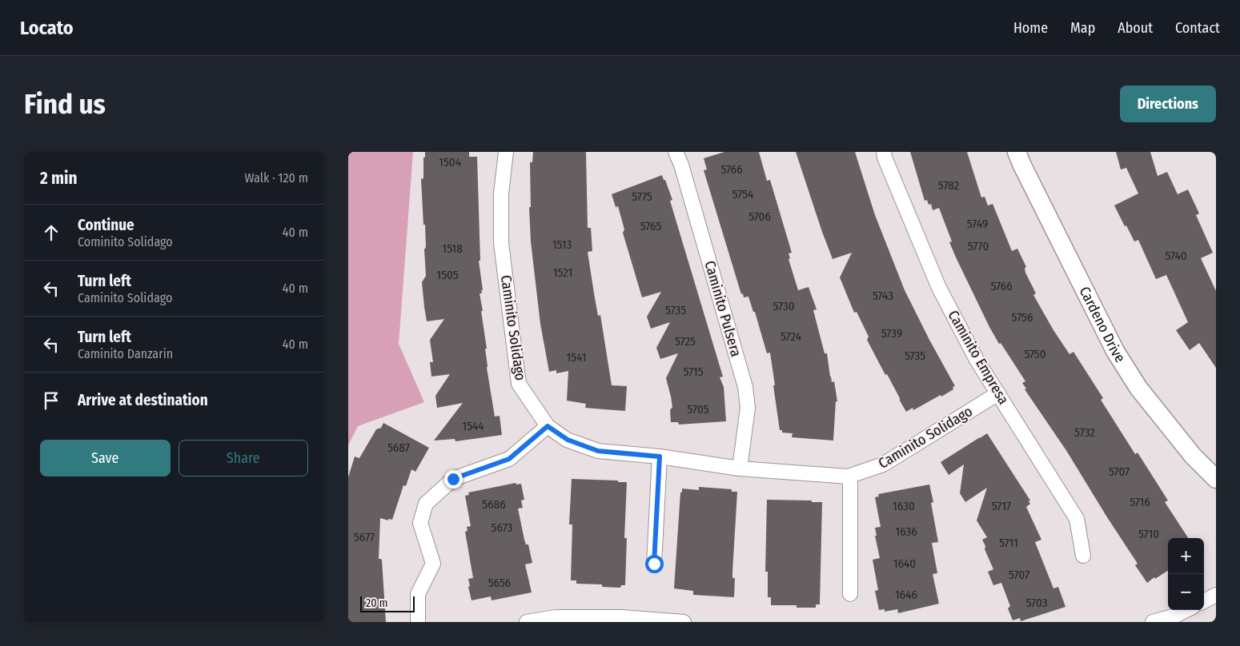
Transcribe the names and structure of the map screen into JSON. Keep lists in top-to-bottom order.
{
  "streets": {
    "street": [
      "Caminito Pulsera",
      "Cardeno Drive",
      "Caminito Solidago",
      "Caminito Empresa"
    ]
  },
  "crossings": [
    ["Caminito Pulsera", "Caminito Solidago"],
    ["Caminito Solidago", "Caminito Empresa"]
  ],
  "house_numbers": [
    "1504",
    "5766",
    "5782",
    "5754",
    "5775",
    "5706",
    "5749",
    "5765",
    "1513",
    "5770",
    "1518",
    "5740",
    "1521",
    "1505",
    "5766",
    "5743",
    "5730",
    "5735",
    "5756",
    "5739",
    "5724",
    "5725",
    "5750",
    "5735",
    "1541",
    "5715",
    "5705",
    "1544",
    "5732",
    "5687",
    "5707",
    "5716",
    "5686",
    "1630",
    "5717",
    "5673",
    "1636",
    "5710",
    "5677",
    "5711",
    "1640",
    "5707",
    "5656",
    "1646",
    "5703"
  ],
  "scale_bar": "20 m",
  "page": {
    "header": "Locato",
    "nav": [
      "Home",
      "Map",
      "About",
      "Contact"
    ],
    "buttons": [
      "Directions",
      ["Save", "Share"]
    ],
    "title": "Find us",
    "heading": ["2 min", "Walk · 120 m"],
    "list": [
      ["Continue", "Cominito Solidago", "40 m"],
      ["Turn left", "Caminito Solidago", "40 m"],
      ["Turn left", "Caminito Danzarin", "40 m"],
      "Arrive at destination"
    ],
    "map_buttons": ["+", "−"],
    "scale": "20 m"
  }
}
